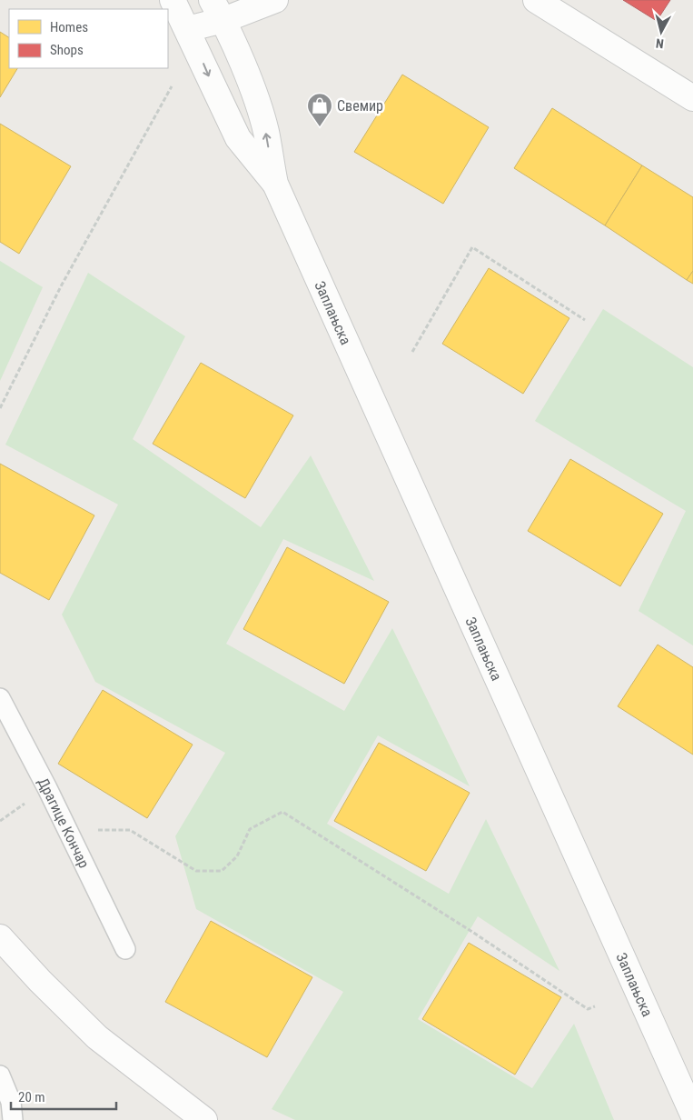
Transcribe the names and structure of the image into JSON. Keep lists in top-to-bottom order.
{
  "streets": {
    "street": ["Заплањска"],
    "lane": ["Драгице Кончар"]
  },
  "places": {
    "shop": ["Свемир"]
  },
  "legend": ["Homes", "Shops"],
  "scale_bar": "20 m",
  "north": "bottom"
}
